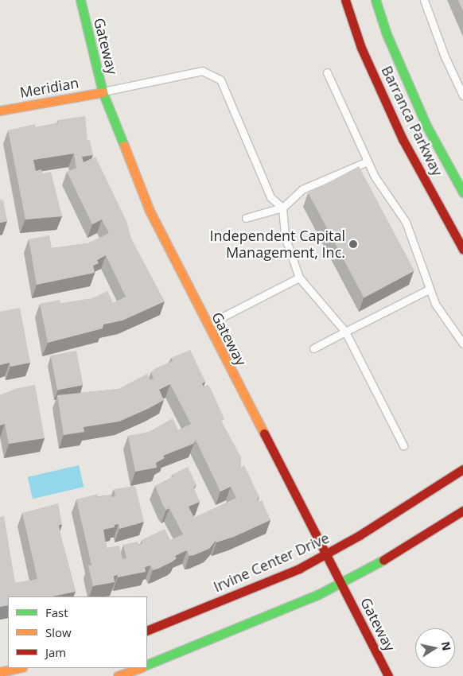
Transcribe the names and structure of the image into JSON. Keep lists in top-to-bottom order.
{
  "streets": {
    "main road": [
      "Gateway",
      "Meridian",
      "Barranca Parkway",
      "Irvine Center Drive"
    ]
  },
  "crossings": [
    ["Gateway", "Meridian"],
    ["Gateway", "Irvine Center Drive"]
  ],
  "places": ["Independent Capital Management, Inc."],
  "legend": ["Fast", "Slow", "Jam"],
  "north": "right"
}
